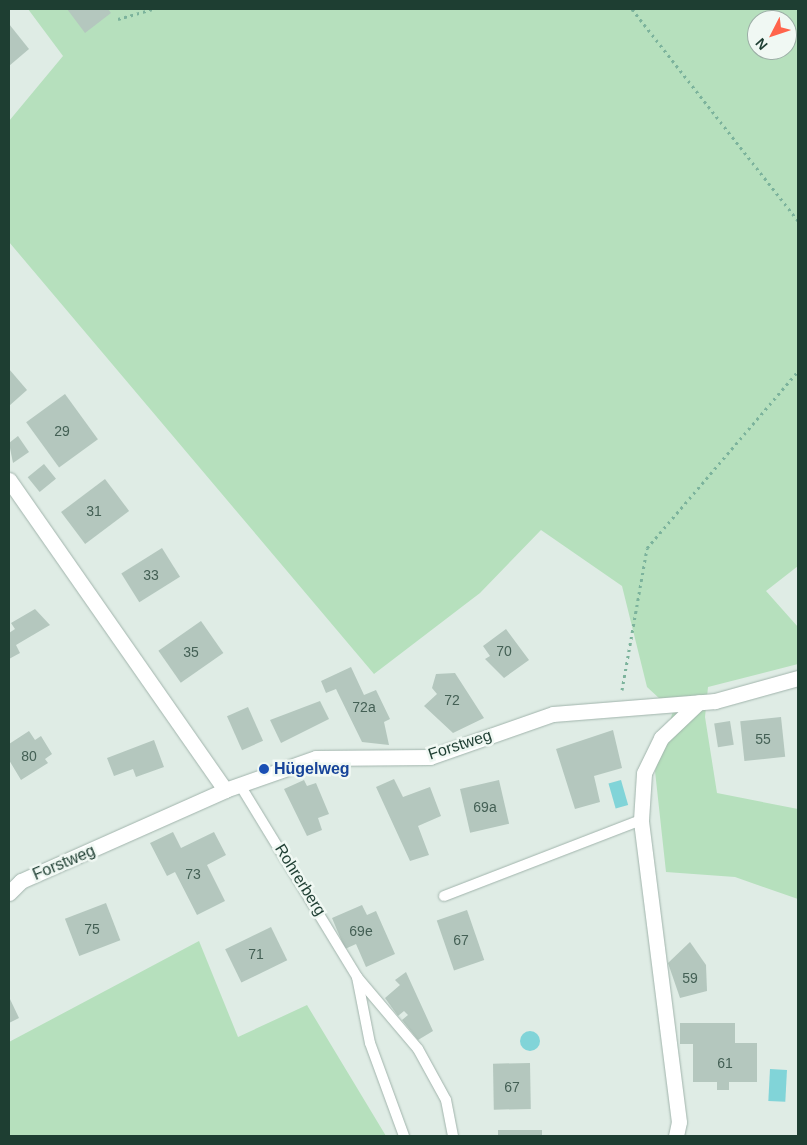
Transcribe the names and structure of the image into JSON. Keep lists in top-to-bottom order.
{
  "streets": {
    "street": ["Forstweg"],
    "lane": ["Rohrerberg"]
  },
  "crossings": [
    ["Forstweg", "Rohrerberg"]
  ],
  "places": ["Hügelweg"],
  "house_numbers": [
    "29",
    "31",
    "33",
    "70",
    "35",
    "72",
    "72a",
    "55",
    "80",
    "69a",
    "73",
    "75",
    "69e",
    "67",
    "71",
    "59",
    "61",
    "67"
  ],
  "north": "bottom left"
}
